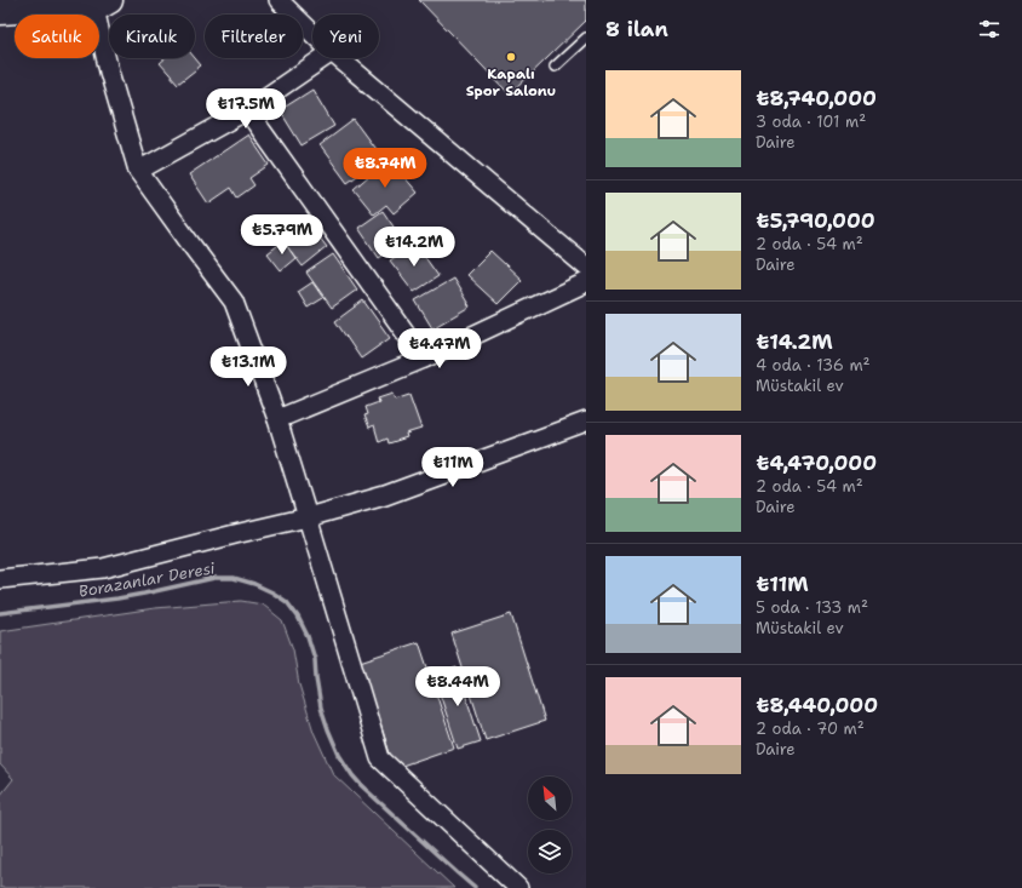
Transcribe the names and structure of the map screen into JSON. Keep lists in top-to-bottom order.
{
  "water": ["Borazanlar Deresi"],
  "places": ["Kapalı Spor Salonu"],
  "north": "top left",
  "page": {
    "heading": "8 ilan",
    "chip": [
      "Satılık",
      "Kiralık",
      "Filtreler",
      "Yeni"
    ],
    "list": [
      {
        "name": "₺8,740,000",
        "note": "3 oda · 101 m² · Daire"
      },
      {
        "name": "₺5,790,000",
        "note": "2 oda · 54 m² · Daire"
      },
      {
        "name": "₺14.2M",
        "note": "4 oda · 136 m² · Müstakil ev"
      },
      {
        "name": "₺4,470,000",
        "note": "2 oda · 54 m² · Daire"
      },
      {
        "name": "₺11M",
        "note": "5 oda · 133 m² · Müstakil ev"
      },
      {
        "name": "₺8,440,000",
        "note": "2 oda · 70 m² · Daire"
      }
    ],
    "price": [
      "₺17.5M",
      "₺8.74M",
      "₺5.79M",
      "₺14.2M",
      "₺4.47M",
      "₺13.1M",
      "₺11M",
      "₺8.44M"
    ]
  }
}
